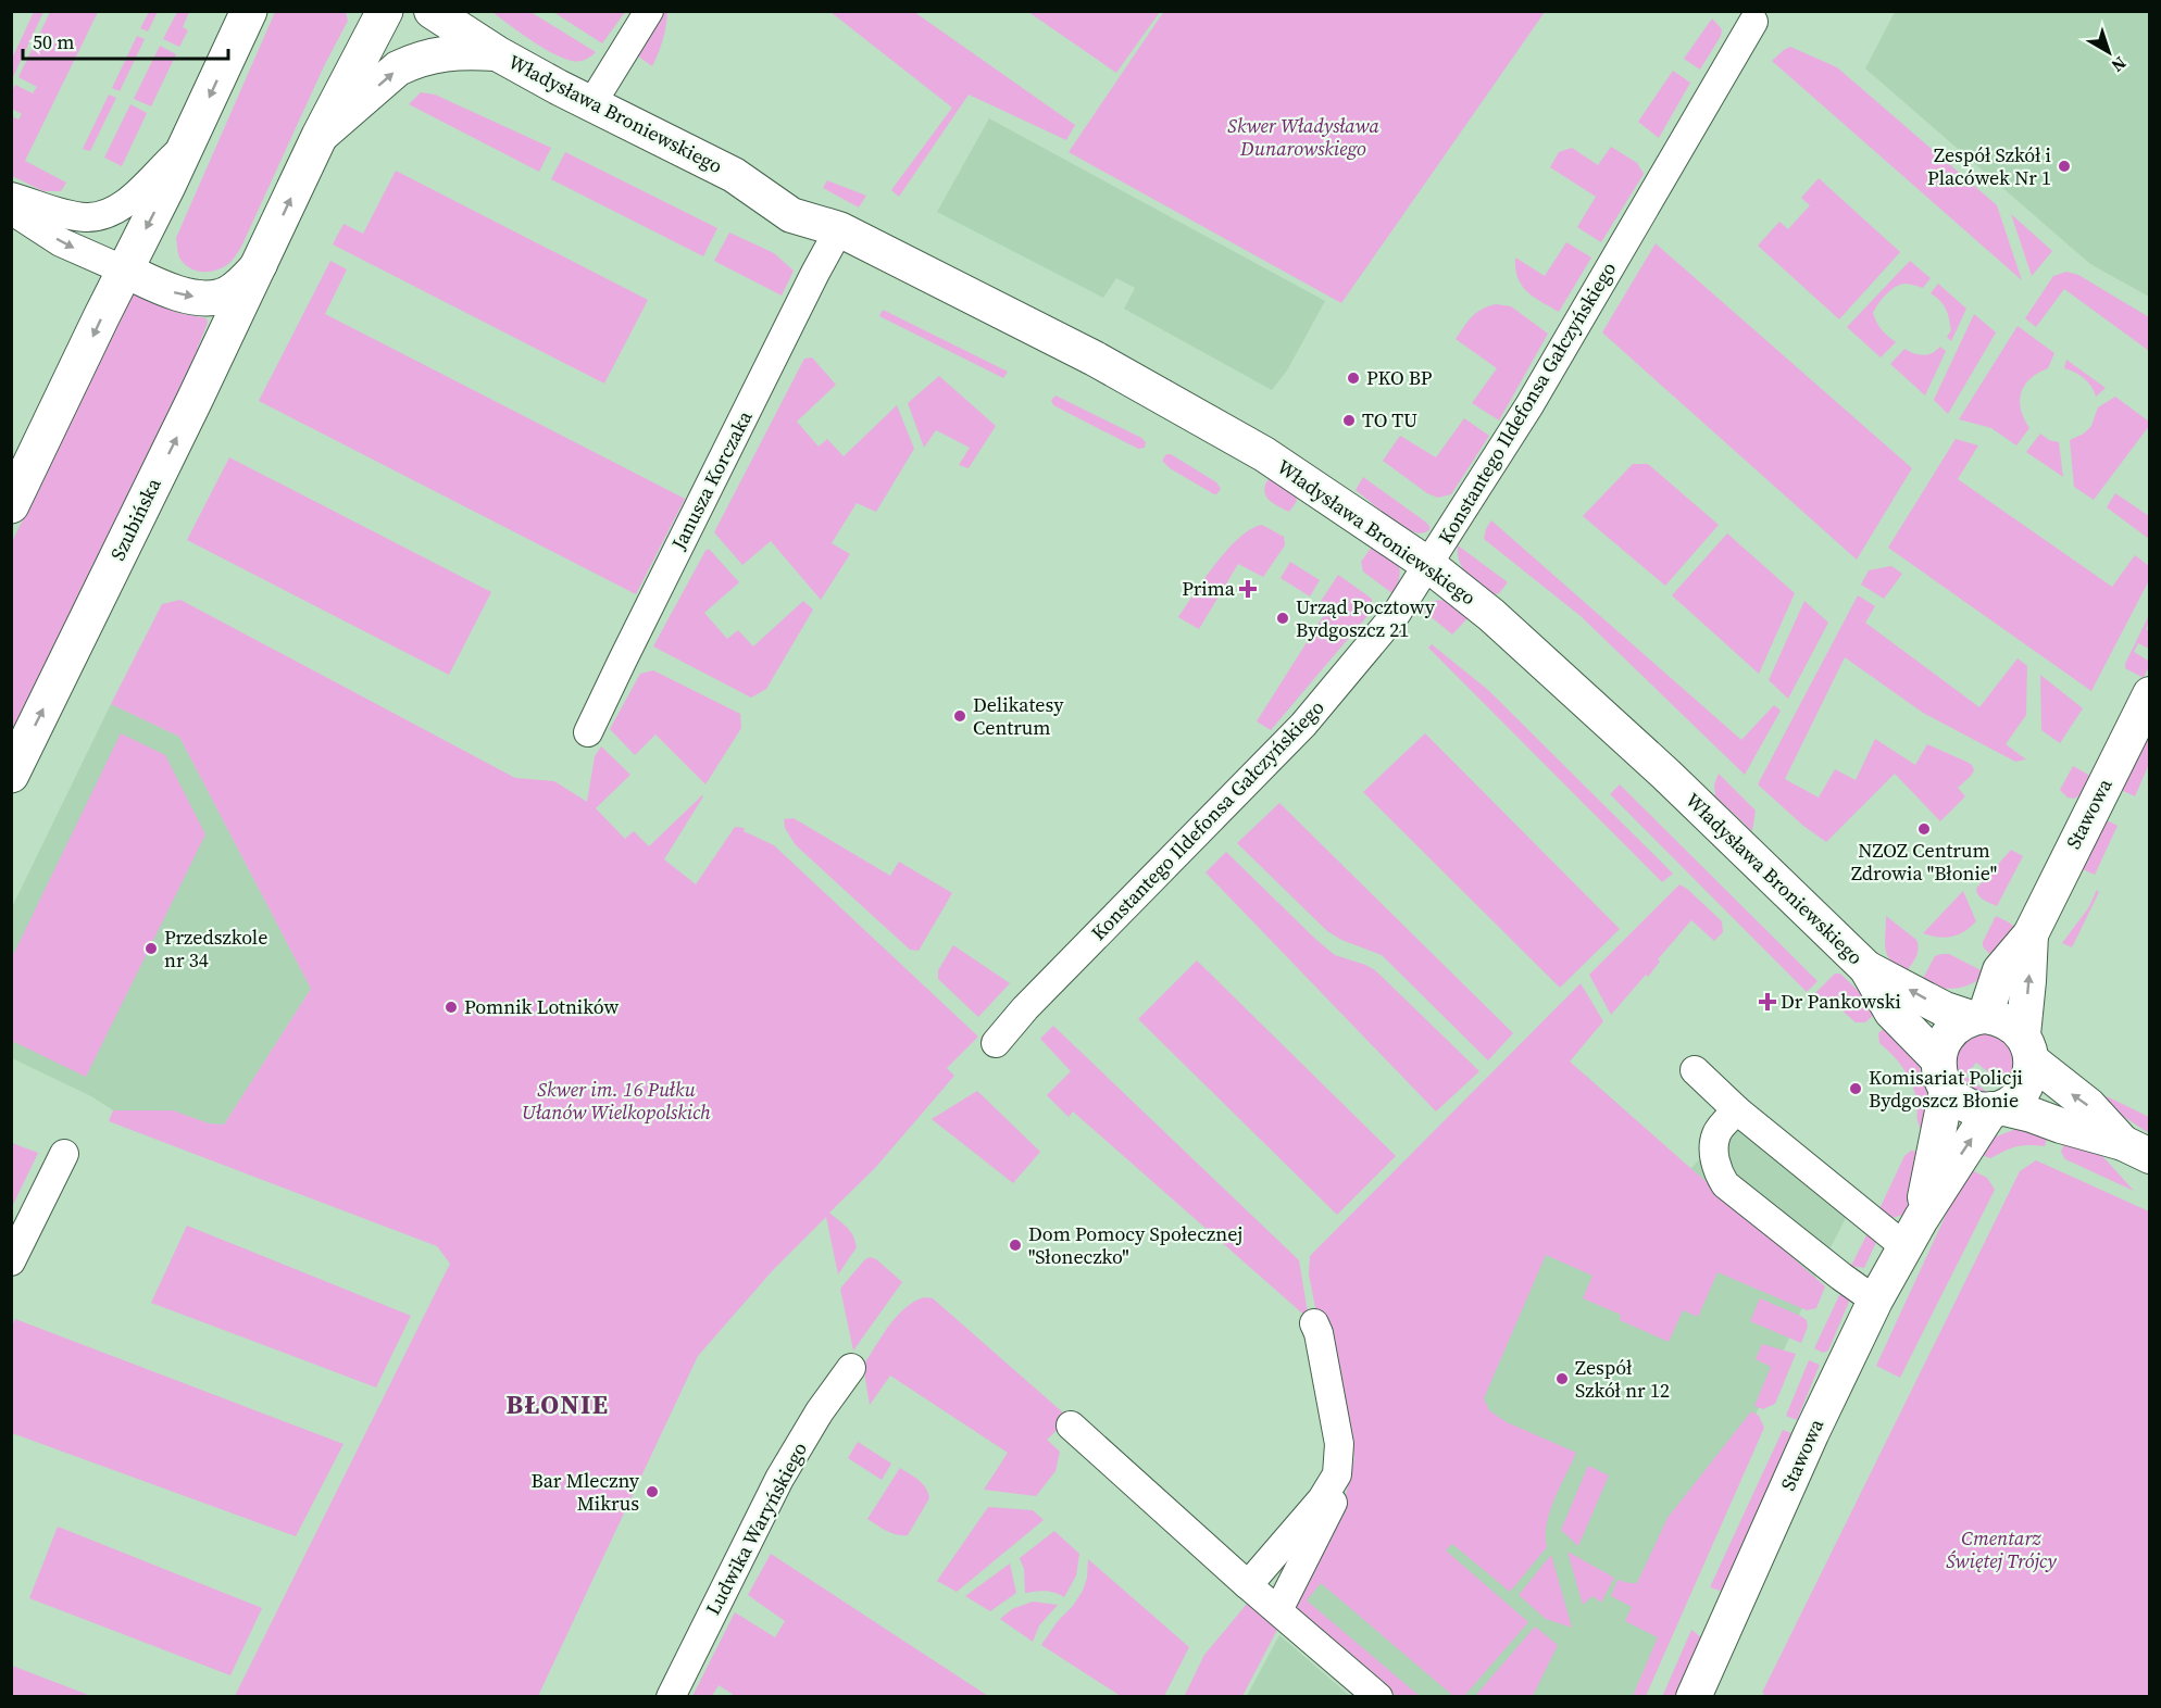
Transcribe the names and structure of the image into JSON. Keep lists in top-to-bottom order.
{
  "streets": {
    "main road": ["Szubińska"],
    "street": [
      "Władysława Broniewskiego",
      "Konstantego Ildefonsa Gałczyńskiego",
      "Janusza Korczaka",
      "Stawowa",
      "Ludwika Waryńskiego"
    ]
  },
  "crossings": [
    ["Władysława Broniewskiego", "Konstantego Ildefonsa Gałczyńskiego"],
    ["Władysława Broniewskiego", "Janusza Korczaka"],
    ["Władysława Broniewskiego", "Szubińska"],
    ["Władysława Broniewskiego", "Stawowa"]
  ],
  "districts": ["BŁONIE"],
  "parks": ["Skwer Władysława Dunarowskiego", "Skwer im. 16 Pułku Ułanów Wielkopolskich", "Cmentarz Świętej Trójcy"],
  "places": {
    "other": [
      "Zespół Szkół i Placówek Nr 1",
      "PKO BP",
      "TO TU",
      "Urząd Pocztowy Bydgoszcz 21",
      "Delikatesy Centrum",
      "NZOZ Centrum Zdrowia \"Błonie\"",
      "Przedszkole nr 34",
      "Pomnik Lotników",
      "Komisariat Policji Bydgoszcz Błonie",
      "Dom Pomocy Społecznej \"Słoneczko\"",
      "Zespół Szkół nr 12",
      "Bar Mleczny Mikrus"
    ],
    "health": ["Prima", "Dr Pankowski"]
  },
  "scale_bar": "50 m",
  "north": "bottom right"
}
